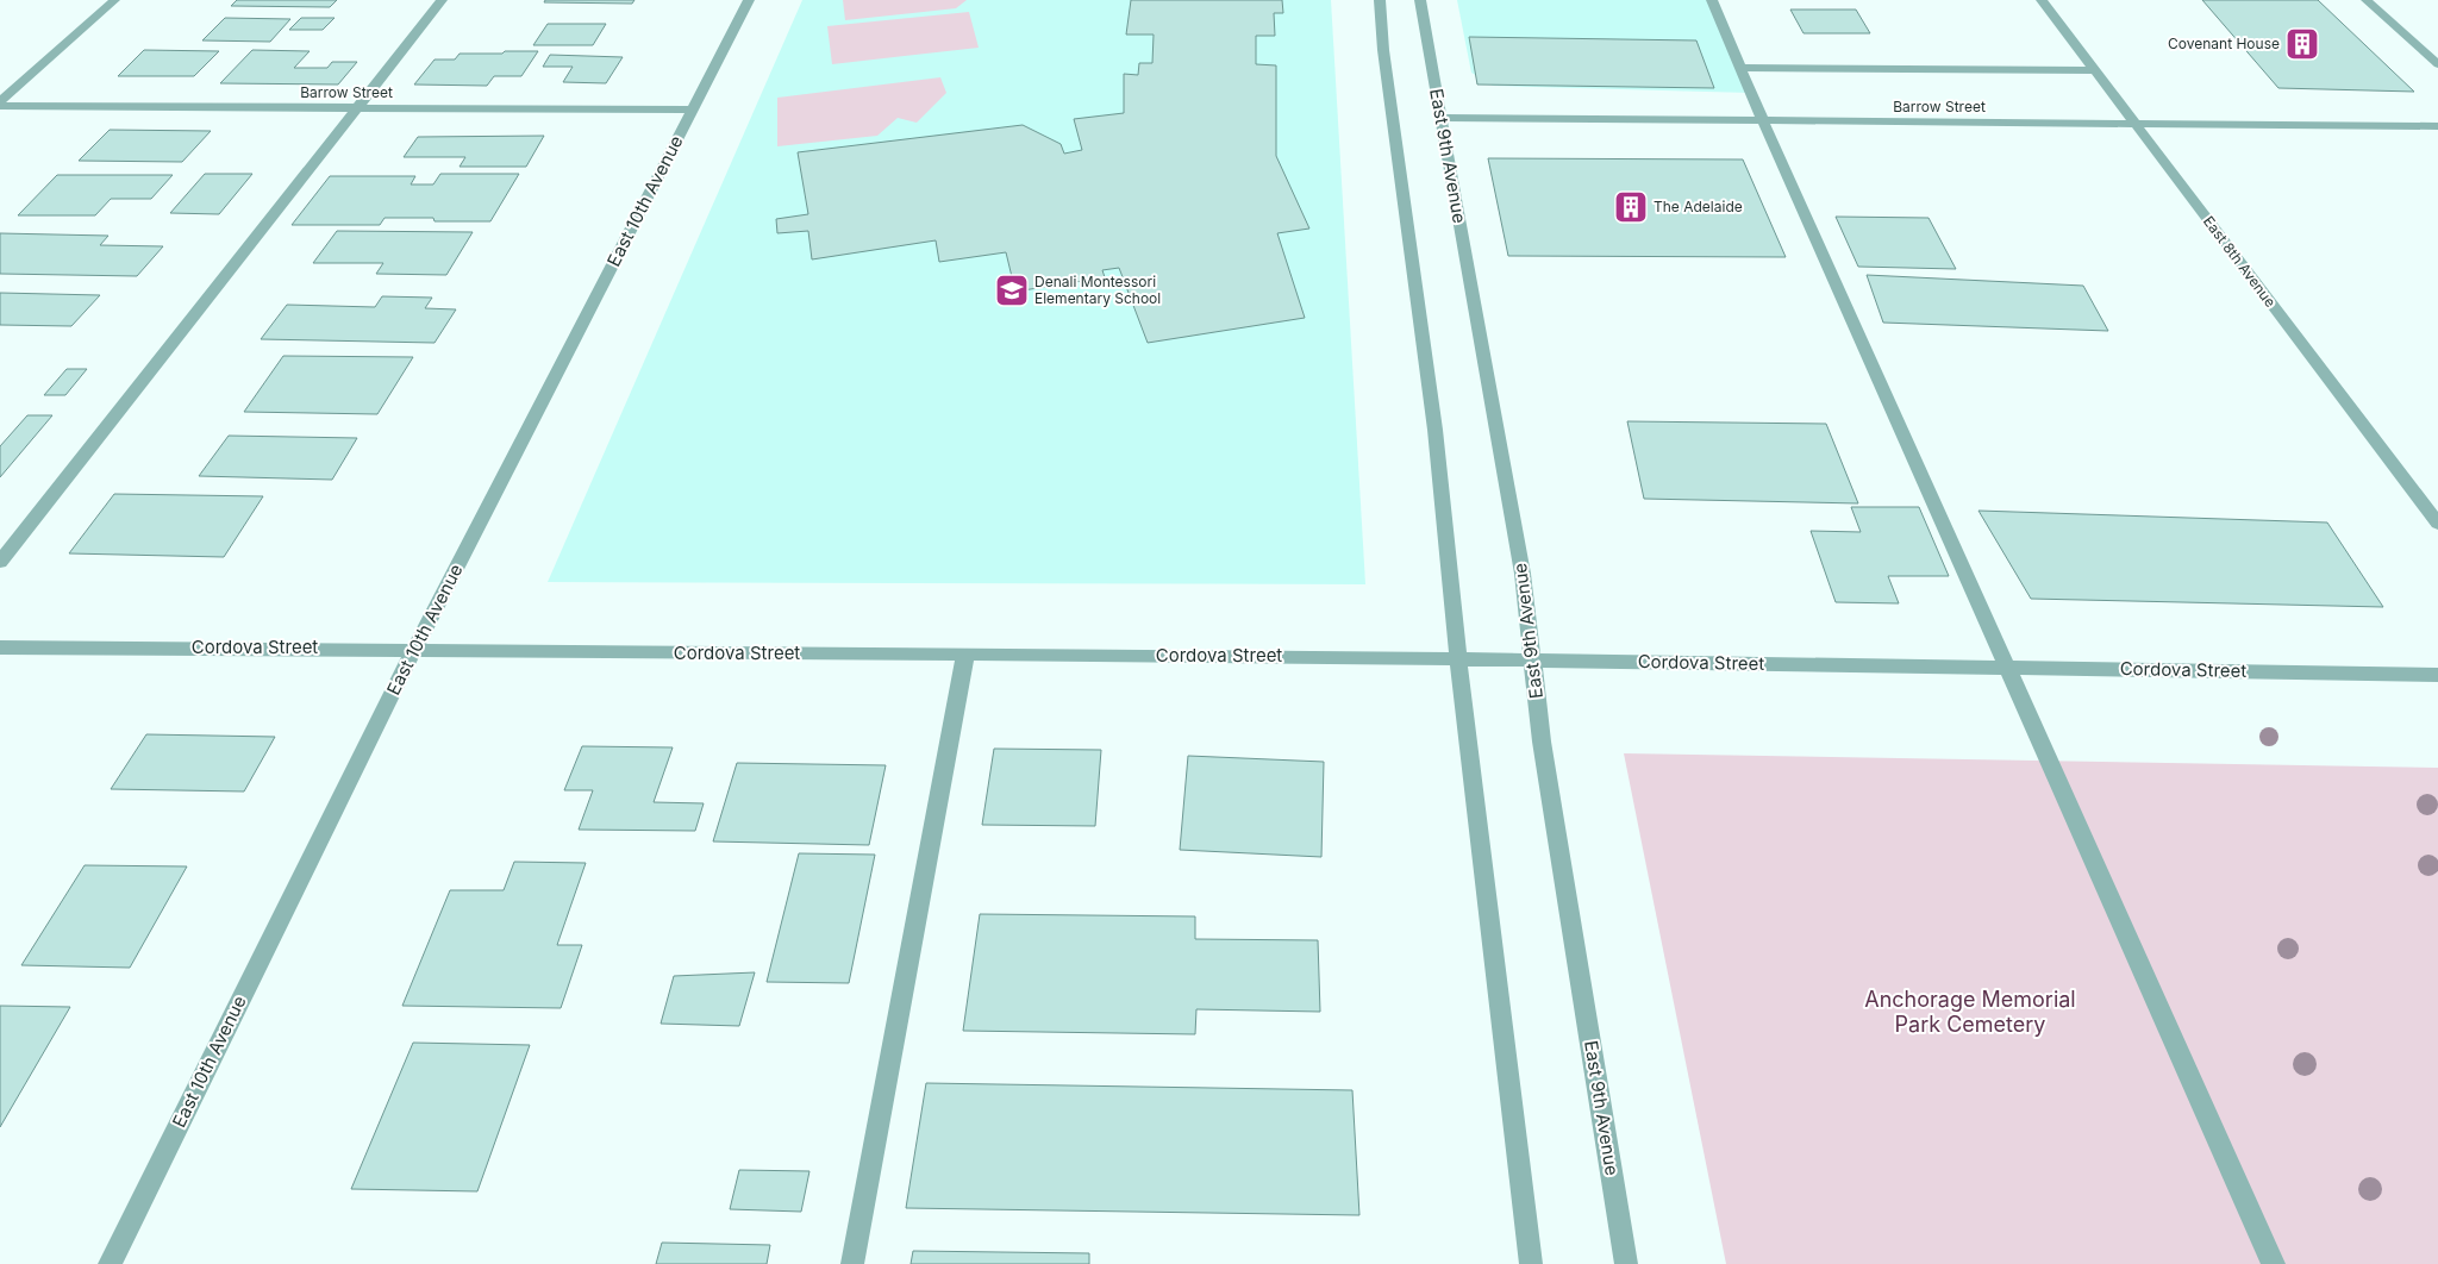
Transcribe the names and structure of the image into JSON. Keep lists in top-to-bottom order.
{
  "streets": {
    "street": [
      "Barrow Street",
      "East 9th Avenue",
      "East 10th Avenue",
      "East 8th Avenue",
      "Cordova Street"
    ]
  },
  "crossings": [
    ["Barrow Street", "East 9th Avenue"],
    ["Barrow Street", "East 10th Avenue"],
    ["Barrow Street", "East 8th Avenue"],
    ["East 9th Avenue", "Cordova Street"],
    ["East 10th Avenue", "Cordova Street"]
  ],
  "parks": ["Anchorage Memorial Park Cemetery"],
  "places": {
    "building": ["Covenant House", "The Adelaide"],
    "school or university": ["Denali Montessori Elementary School"]
  }
}
